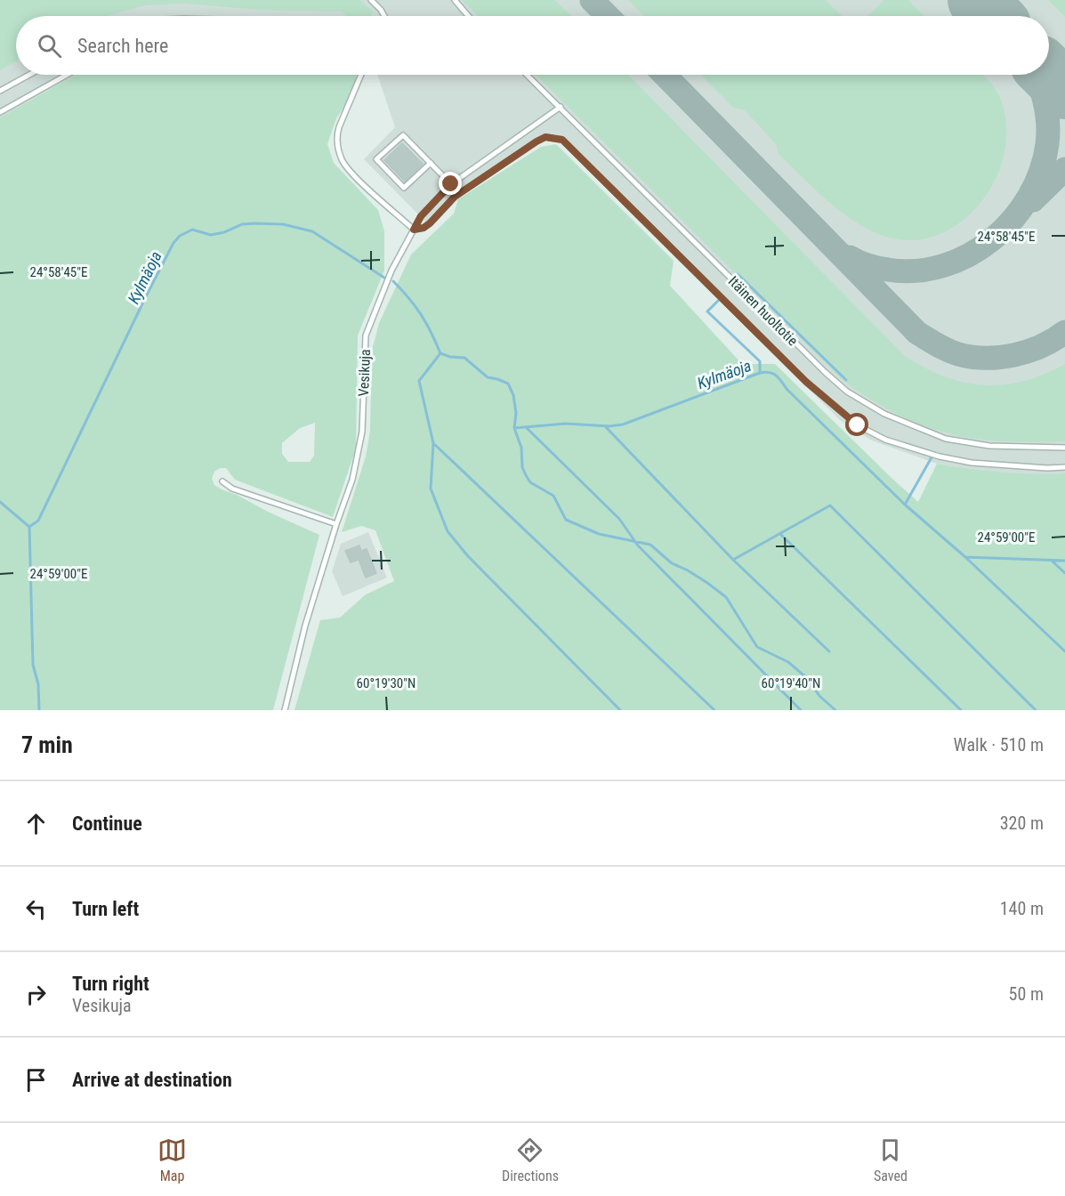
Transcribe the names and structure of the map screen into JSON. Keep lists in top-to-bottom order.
{
  "streets": {
    "lane": ["Itäinen huoltotie", "Vesikuja"]
  },
  "crossings": [
    ["Itäinen huoltotie", "Vesikuja"]
  ],
  "water": ["Kylmäoja"],
  "page": {
    "search": "Search here",
    "heading": ["7 min", "Walk · 510 m"],
    "list": [
      ["Continue", "320 m"],
      ["Turn left", "140 m"],
      ["Turn right", "Vesikuja", "50 m"],
      "Arrive at destination"
    ],
    "nav": ["Map", "Directions", "Saved"]
  },
  "coordinates": [
    "24°58'45\"E",
    "24°59'00\"E",
    "60°19'30\"N",
    "60°19'40\"N"
  ]
}
